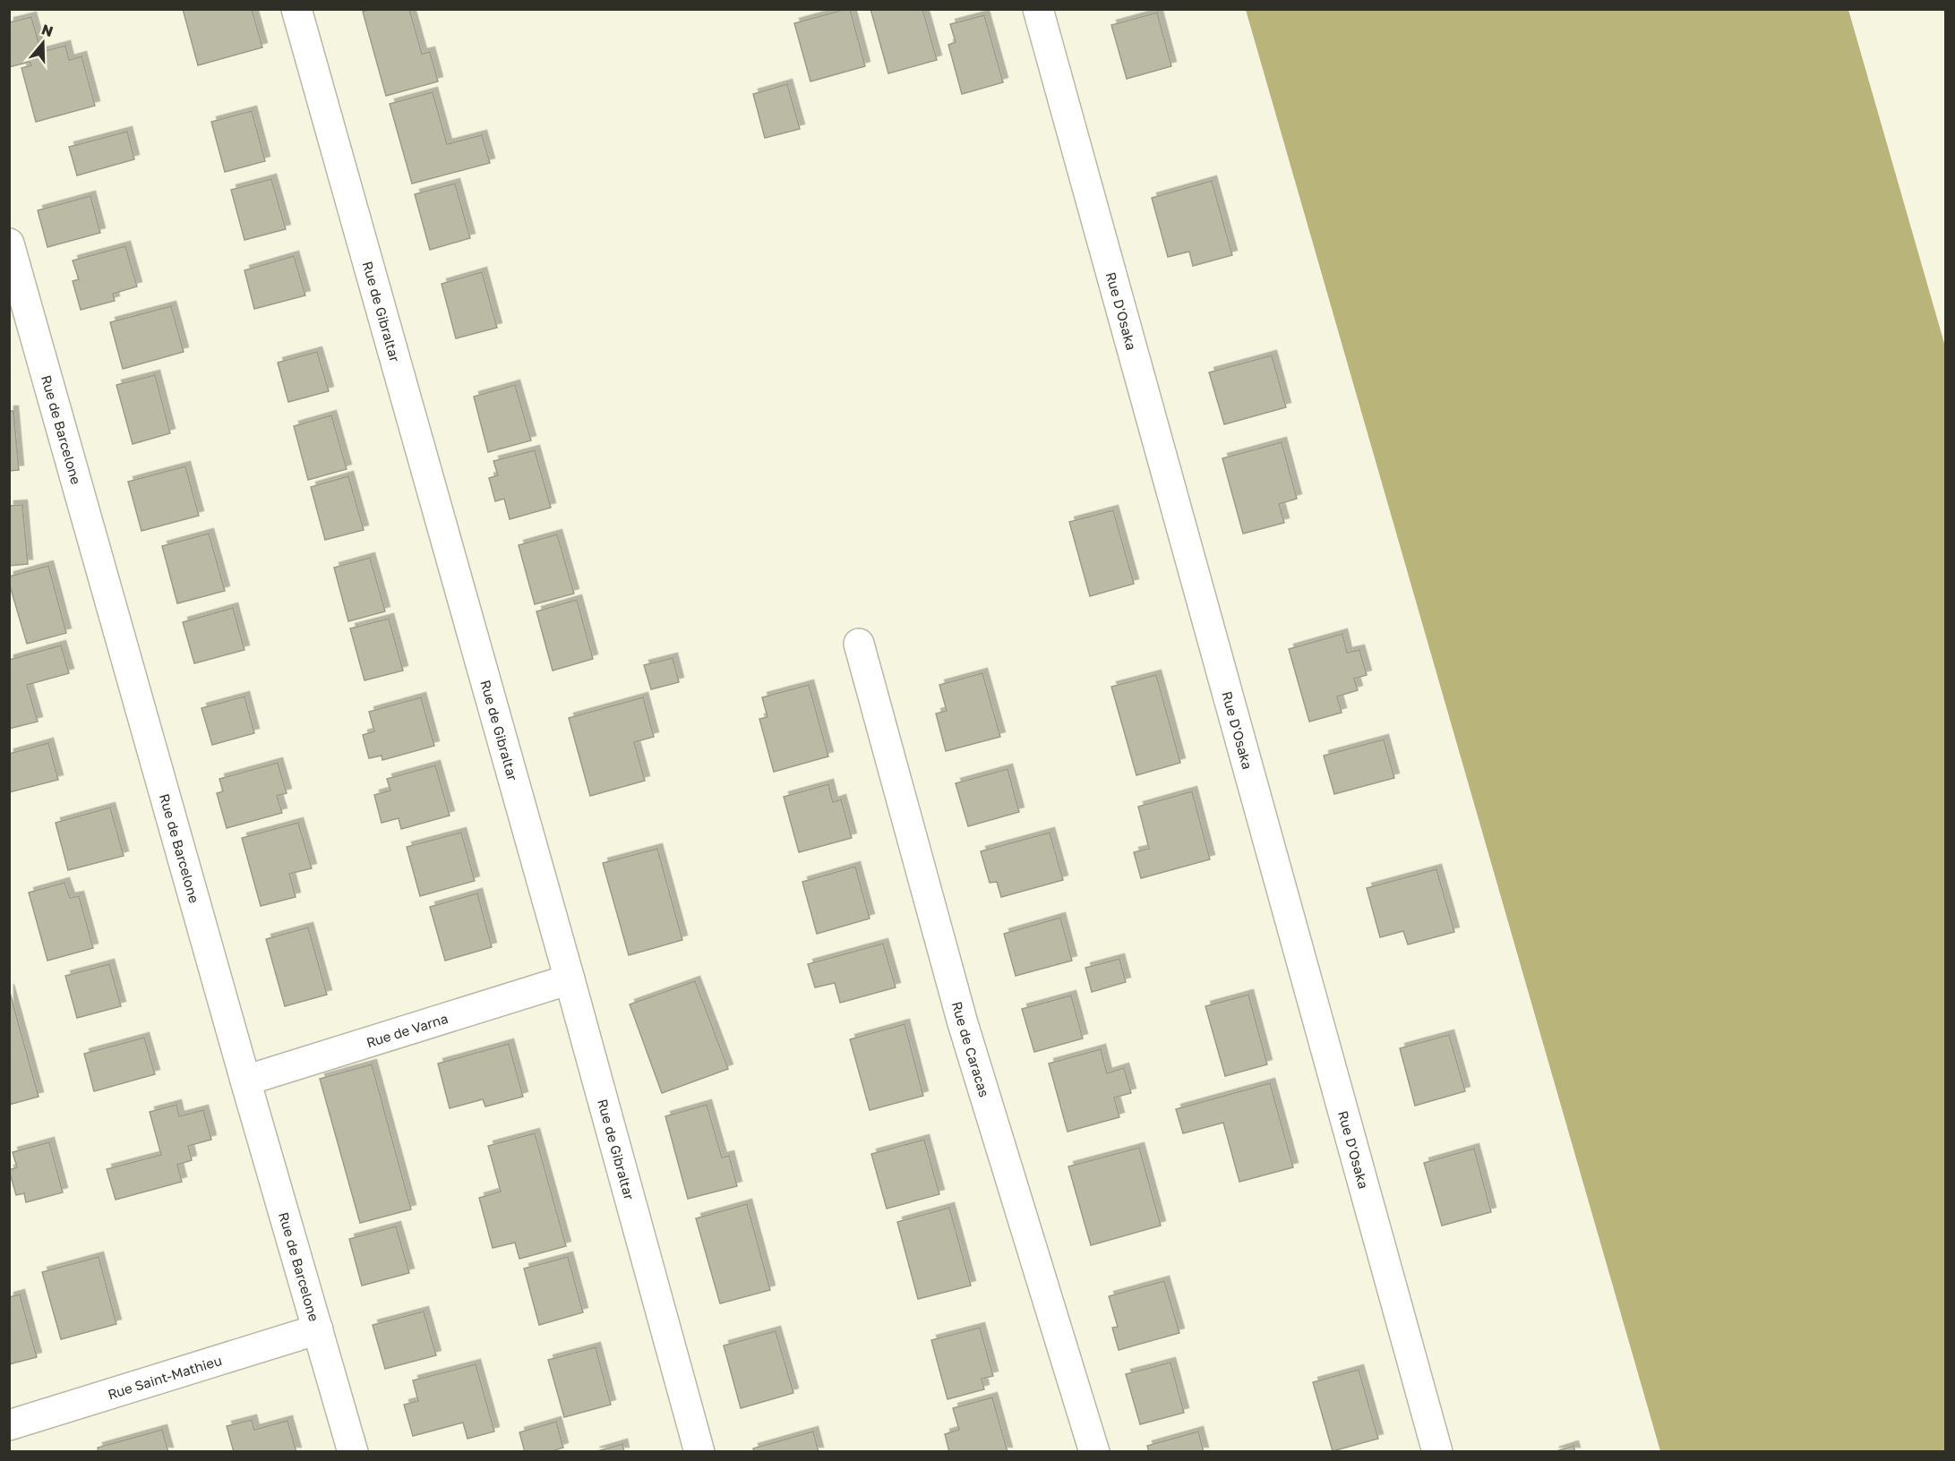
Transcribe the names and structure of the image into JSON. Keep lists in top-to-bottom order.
{
  "streets": {
    "street": [
      "Rue de Gibraltar",
      "Rue D'Osaka",
      "Rue de Barcelone",
      "Rue de Varna",
      "Rue de Caracas",
      "Rue Saint-Mathieu"
    ]
  },
  "crossings": [
    ["Rue de Gibraltar", "Rue de Varna"],
    ["Rue de Barcelone", "Rue de Varna"],
    ["Rue de Barcelone", "Rue Saint-Mathieu"]
  ],
  "north": "top"
}
